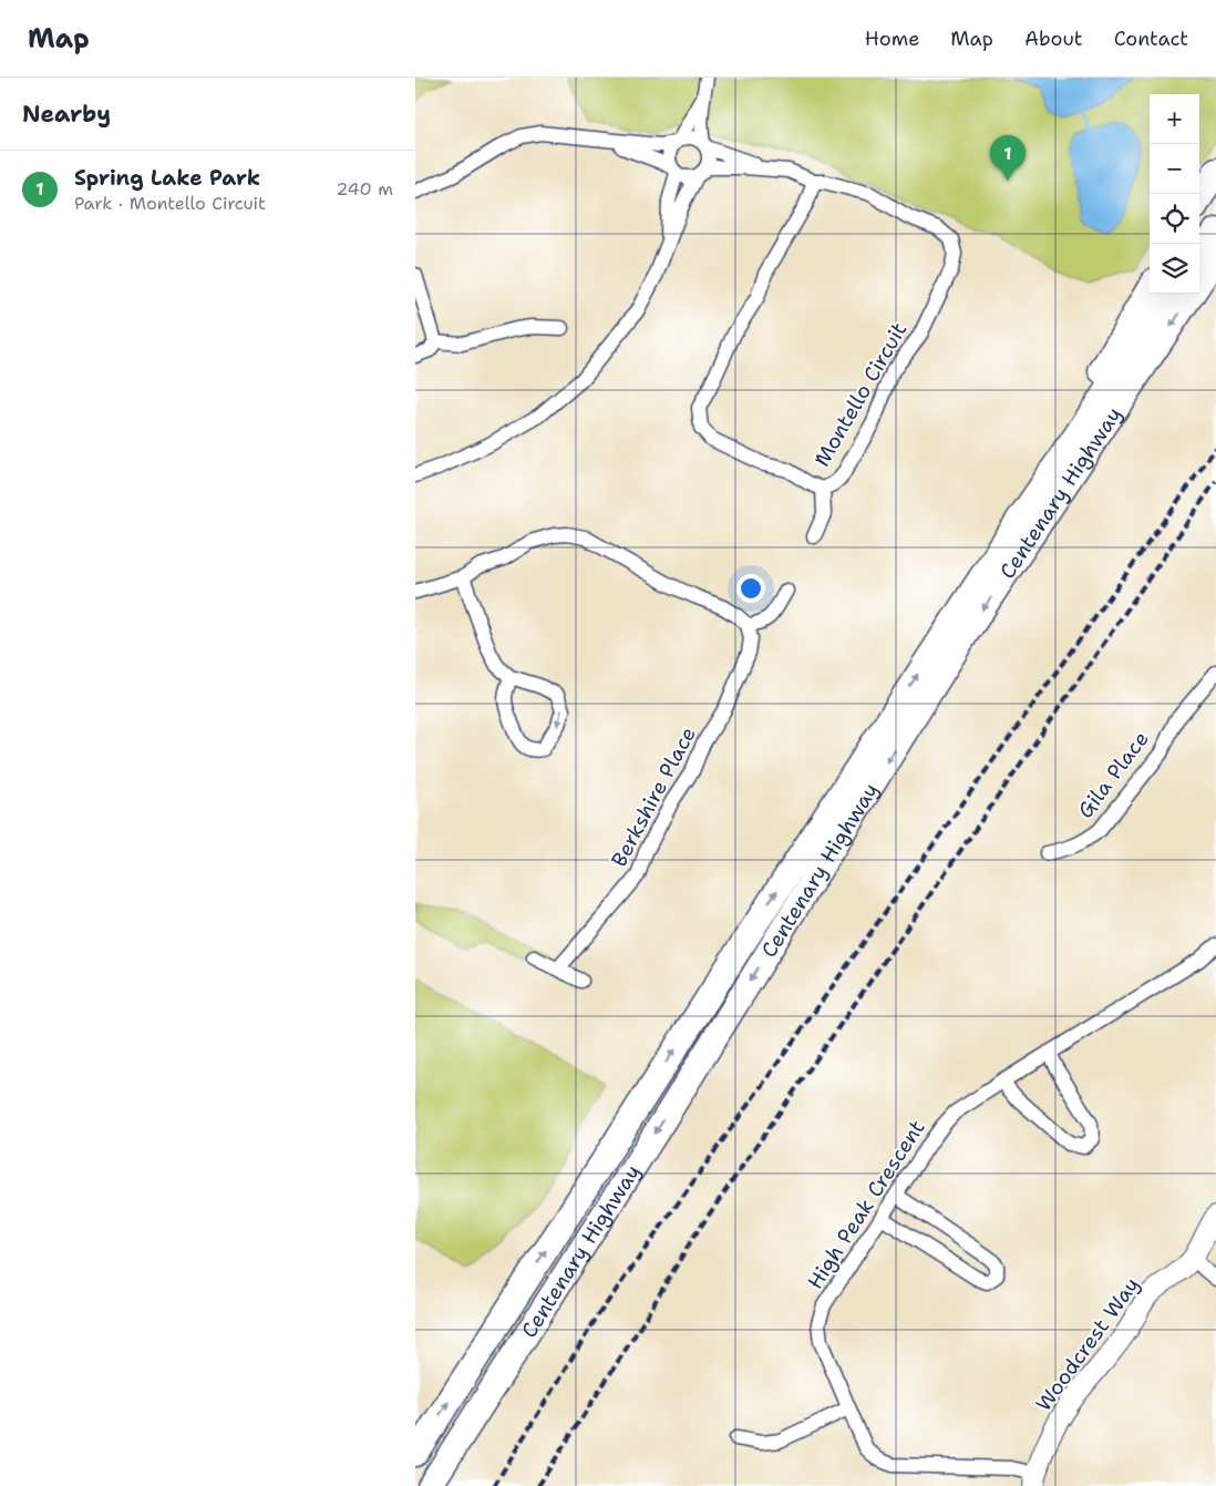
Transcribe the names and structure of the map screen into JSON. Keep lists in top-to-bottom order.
{
  "streets": {
    "highway": ["Centenary Highway"],
    "street": [
      "Montello Circuit",
      "Gila Place",
      "Berkshire Place",
      "High Peak Crescent",
      "Woodcrest Way"
    ]
  },
  "crossings": [
    ["High Peak Crescent", "Woodcrest Way"]
  ],
  "page": {
    "header": "Map",
    "nav": [
      "Home",
      "Map",
      "About",
      "Contact"
    ],
    "heading": "Nearby",
    "map_buttons": ["+", "−"],
    "pins": "1",
    "list": [
      {
        "mark": "1",
        "name": "Spring Lake Park",
        "note": "Park · Montello Circuit",
        "value": "240 m"
      }
    ]
  }
}
